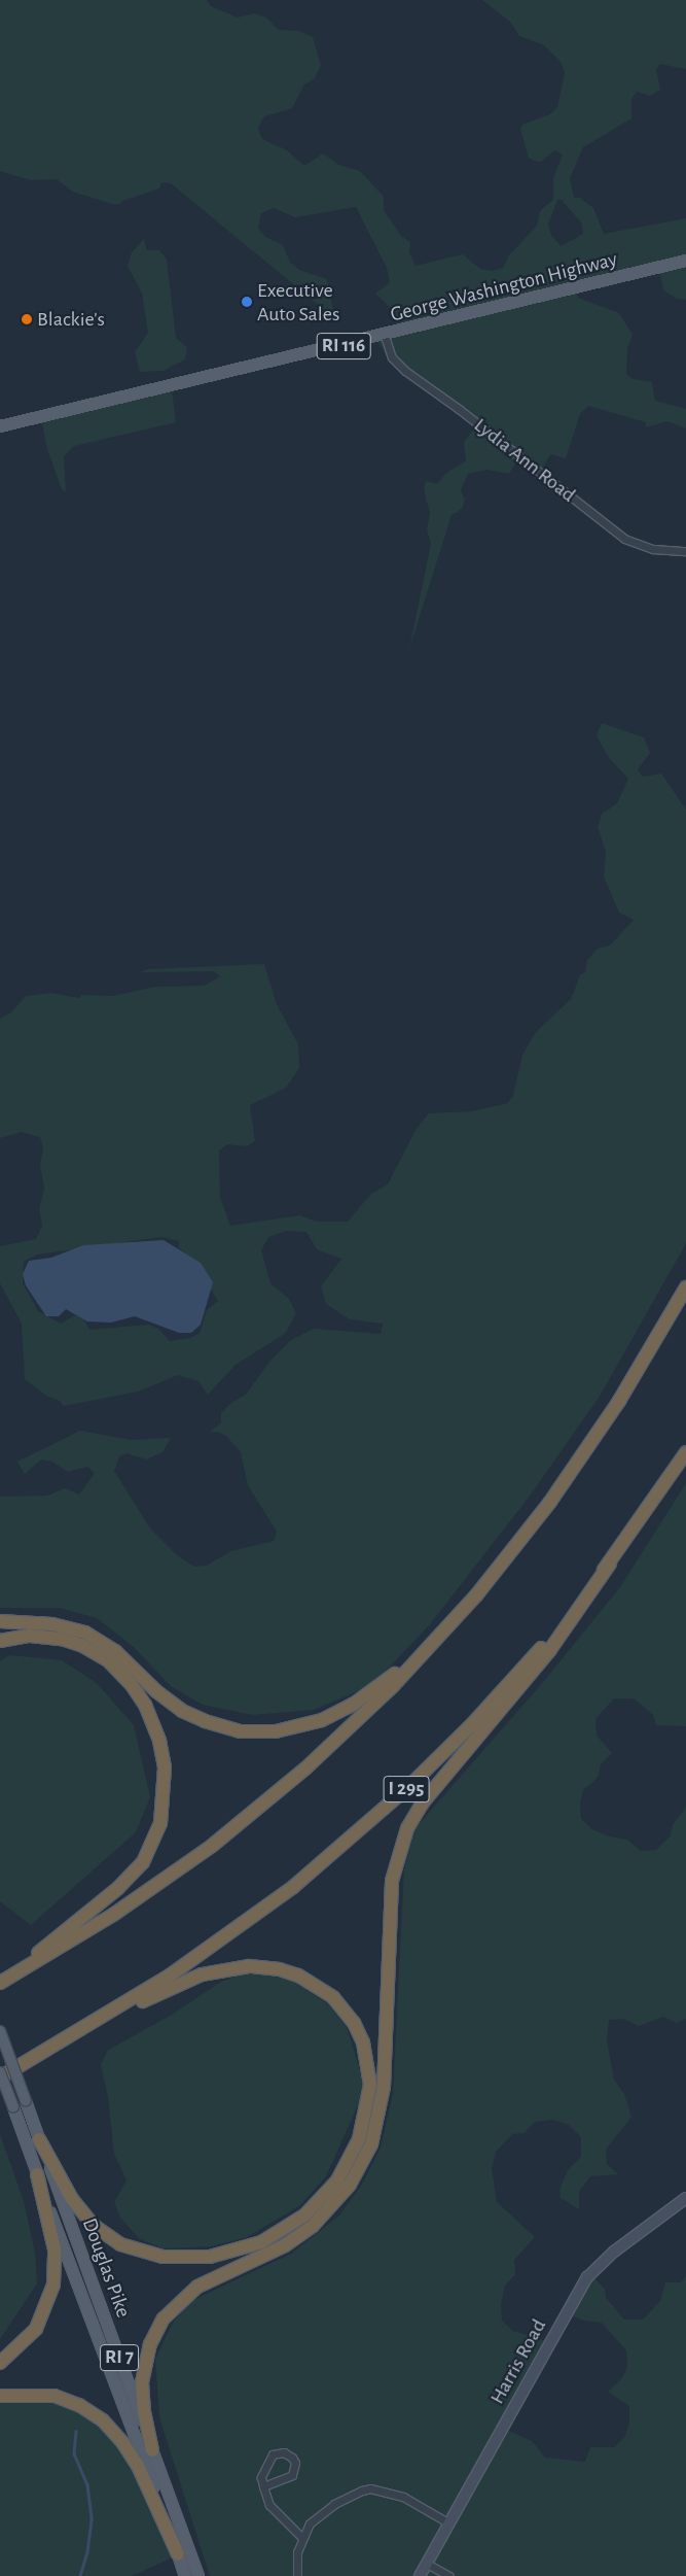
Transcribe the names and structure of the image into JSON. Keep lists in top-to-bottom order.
{
  "streets": {
    "highway": ["I 295"],
    "main road": [
      "George Washington Highway",
      "RI 116",
      "Douglas Pike",
      "RI 7"
    ],
    "street": ["Lydia Ann Road", "Harris Road"]
  },
  "crossings": [
    ["George Washington Highway", "Lydia Ann Road"],
    ["I 295", "Douglas Pike"]
  ],
  "places": ["Executive Auto Sales", "Blackie's"]
}
